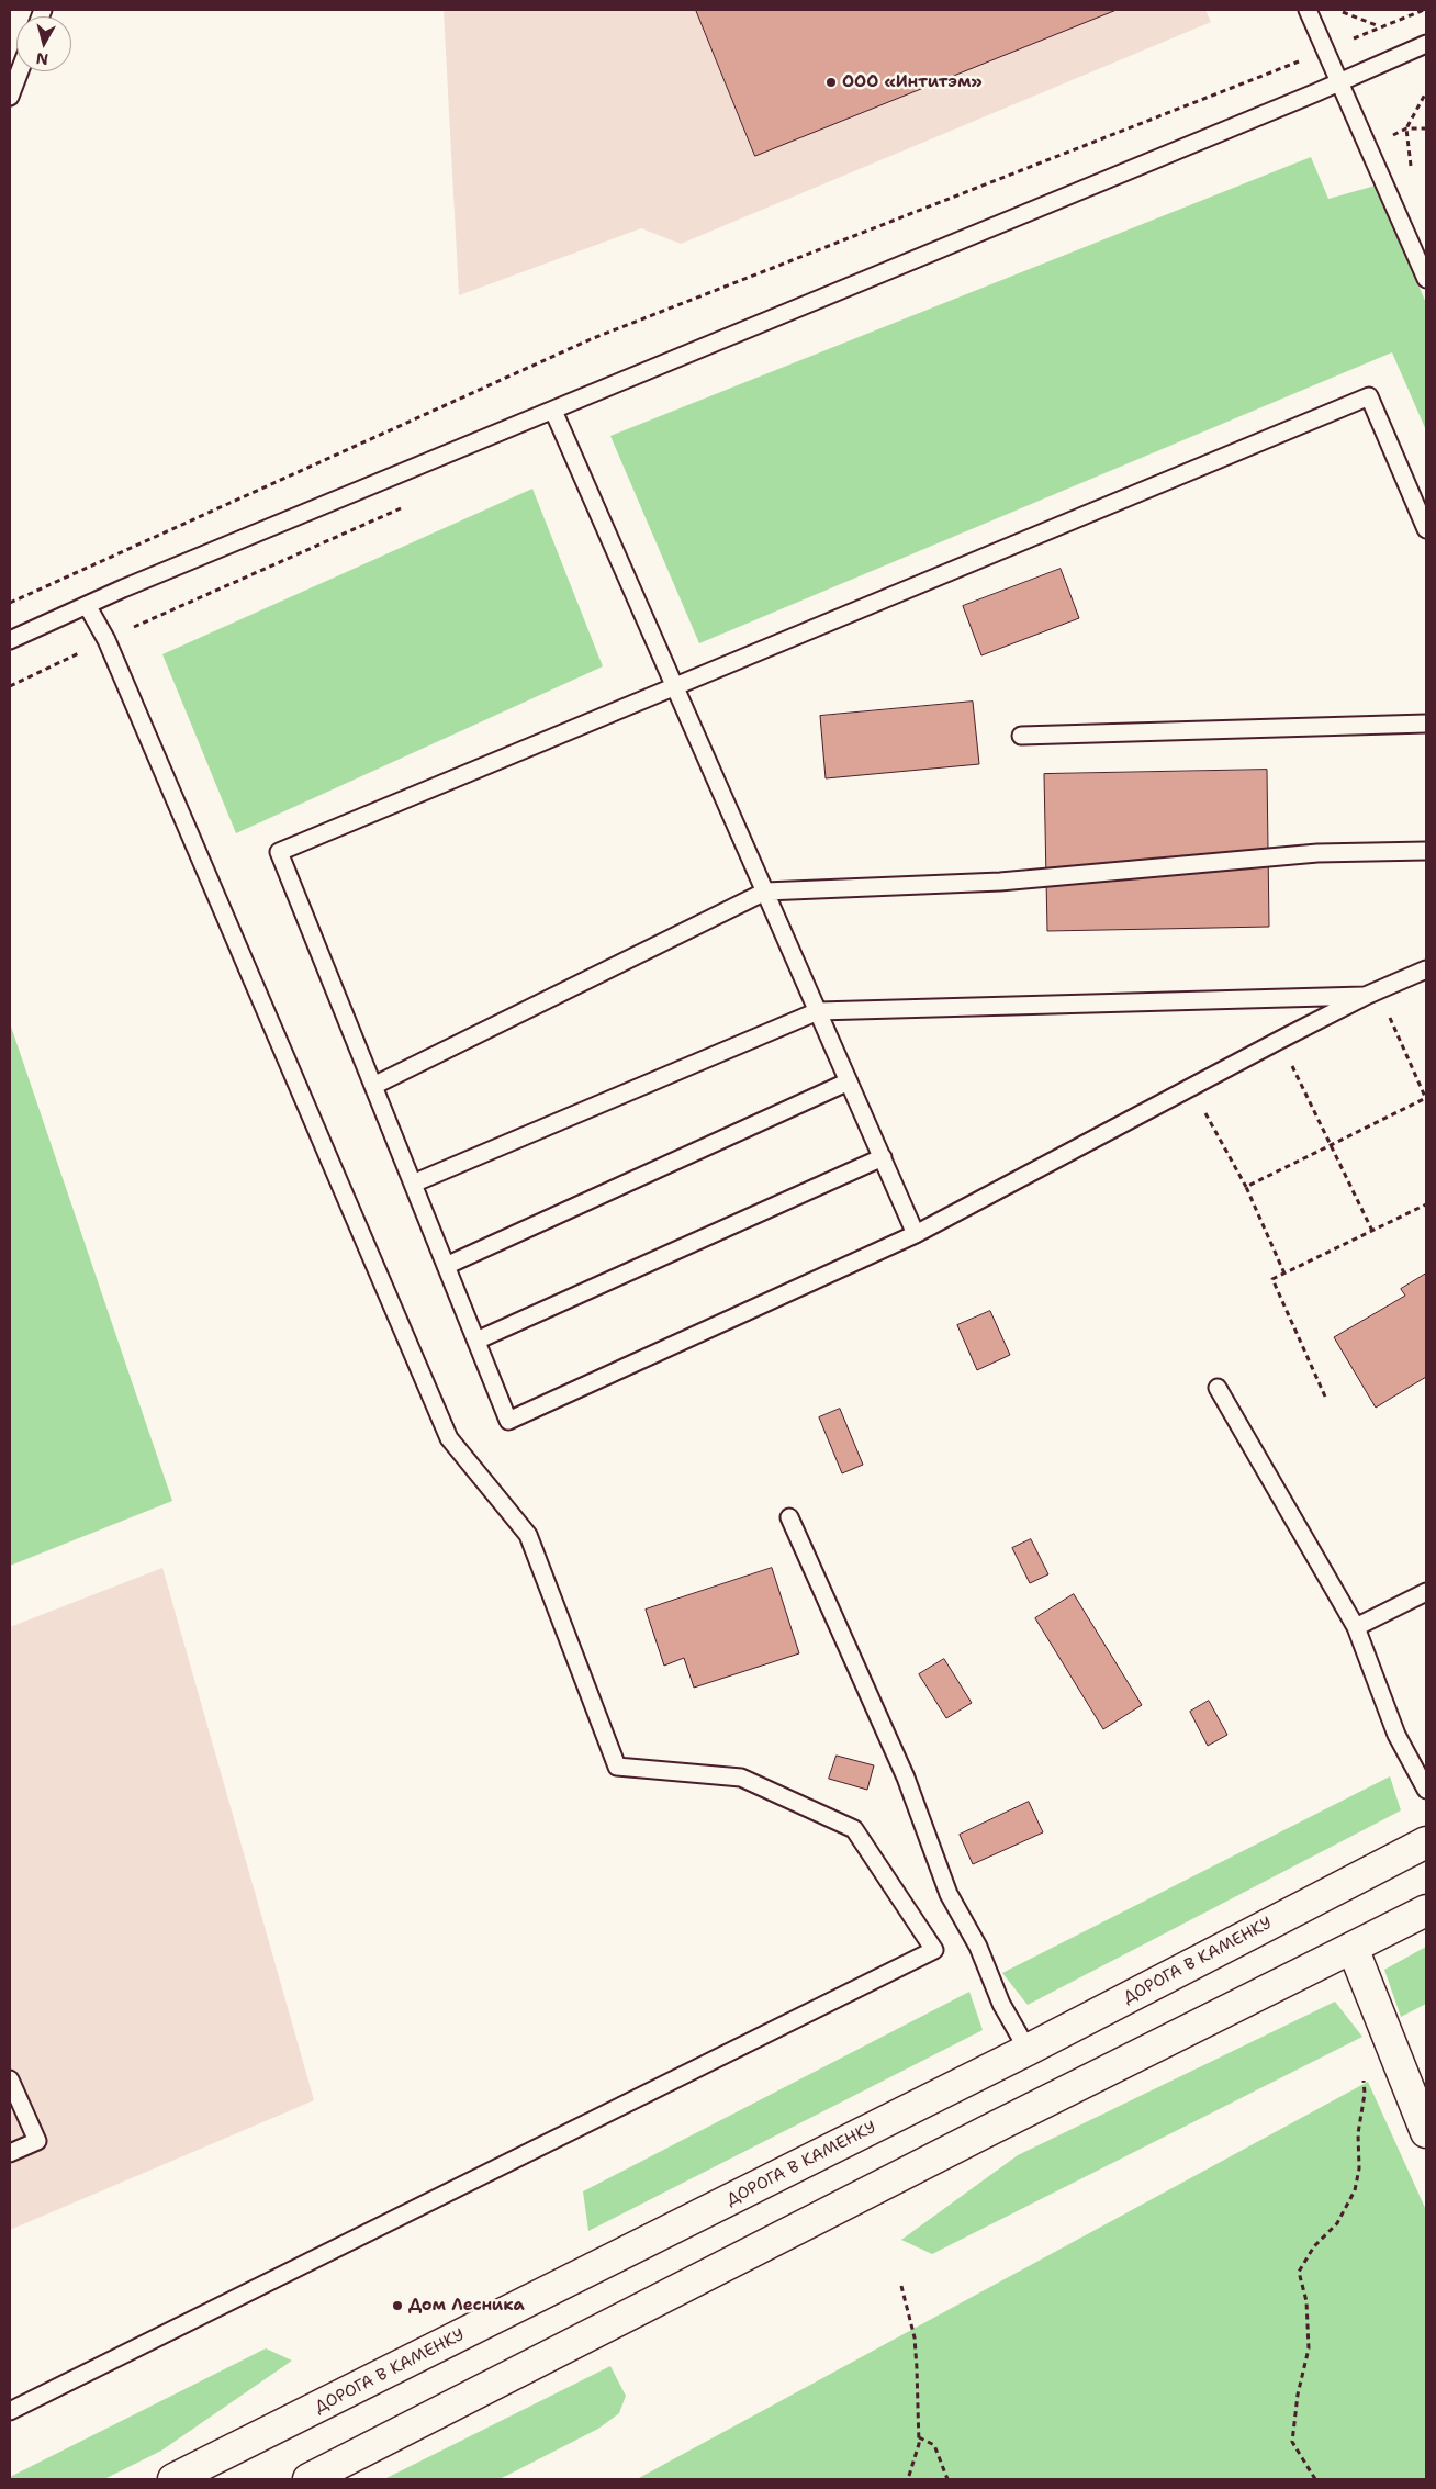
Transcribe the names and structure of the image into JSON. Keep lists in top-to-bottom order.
{
  "streets": {
    "main road": ["ДОРОГА В КАМЕНКУ"]
  },
  "places": ["ООО «Интитэм»", "Дом Лесника"],
  "north": "bottom"
}
